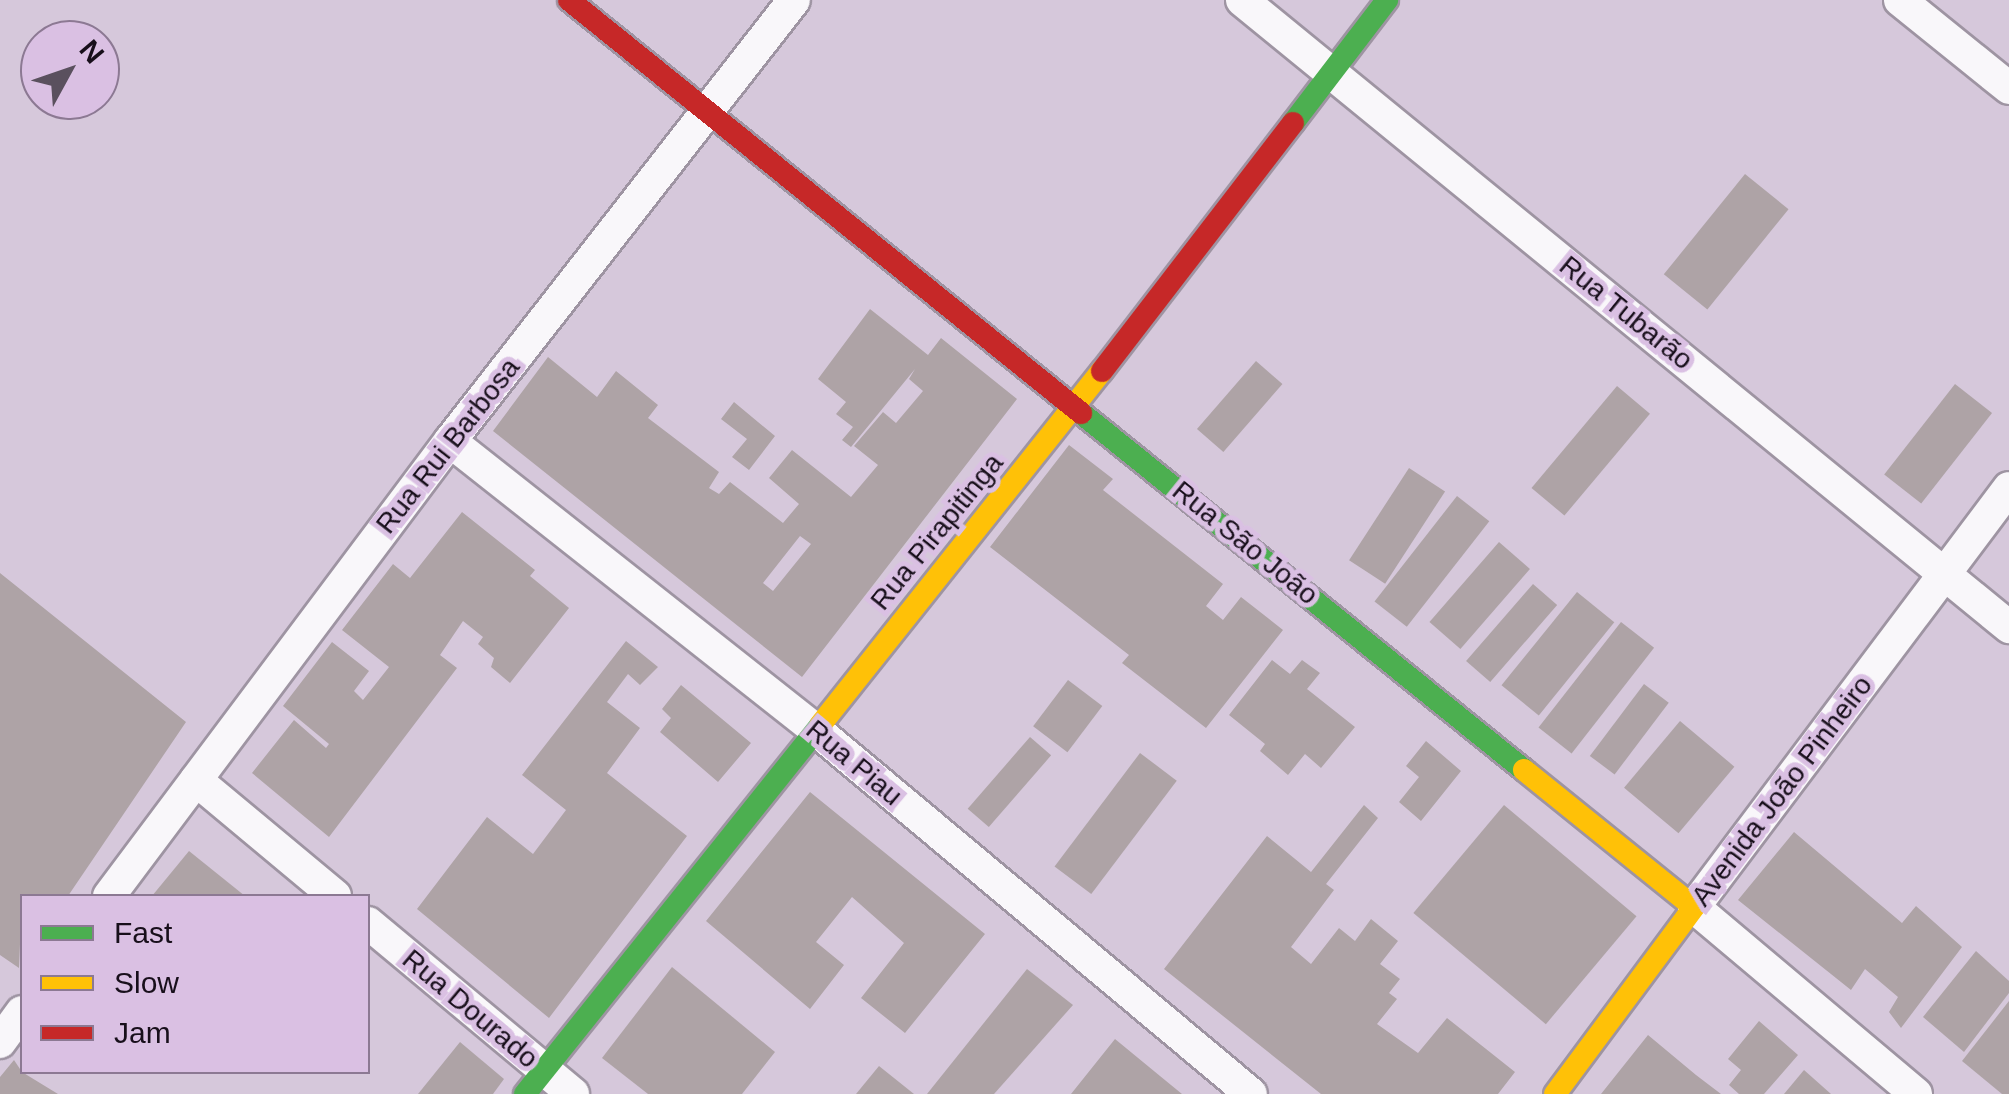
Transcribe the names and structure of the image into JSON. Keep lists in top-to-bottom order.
{
  "streets": {
    "street": [
      "Rua Tubarão",
      "Rua Rui Barbosa",
      "Rua Pirapitinga",
      "Rua São João",
      "Rua Piau",
      "Avenida João Pinheiro",
      "Rua Dourado"
    ]
  },
  "crossings": [
    ["Rua Tubarão", "Rua Pirapitinga"],
    ["Rua Tubarão", "Avenida João Pinheiro"],
    ["Rua Rui Barbosa", "Rua São João"],
    ["Rua Rui Barbosa", "Rua Piau"],
    ["Rua Pirapitinga", "Rua São João"],
    ["Rua Pirapitinga", "Rua Piau"],
    ["Rua Pirapitinga", "Rua Dourado"],
    ["Rua São João", "Avenida João Pinheiro"]
  ],
  "legend": ["Fast", "Slow", "Jam"],
  "north": "top right"
}
